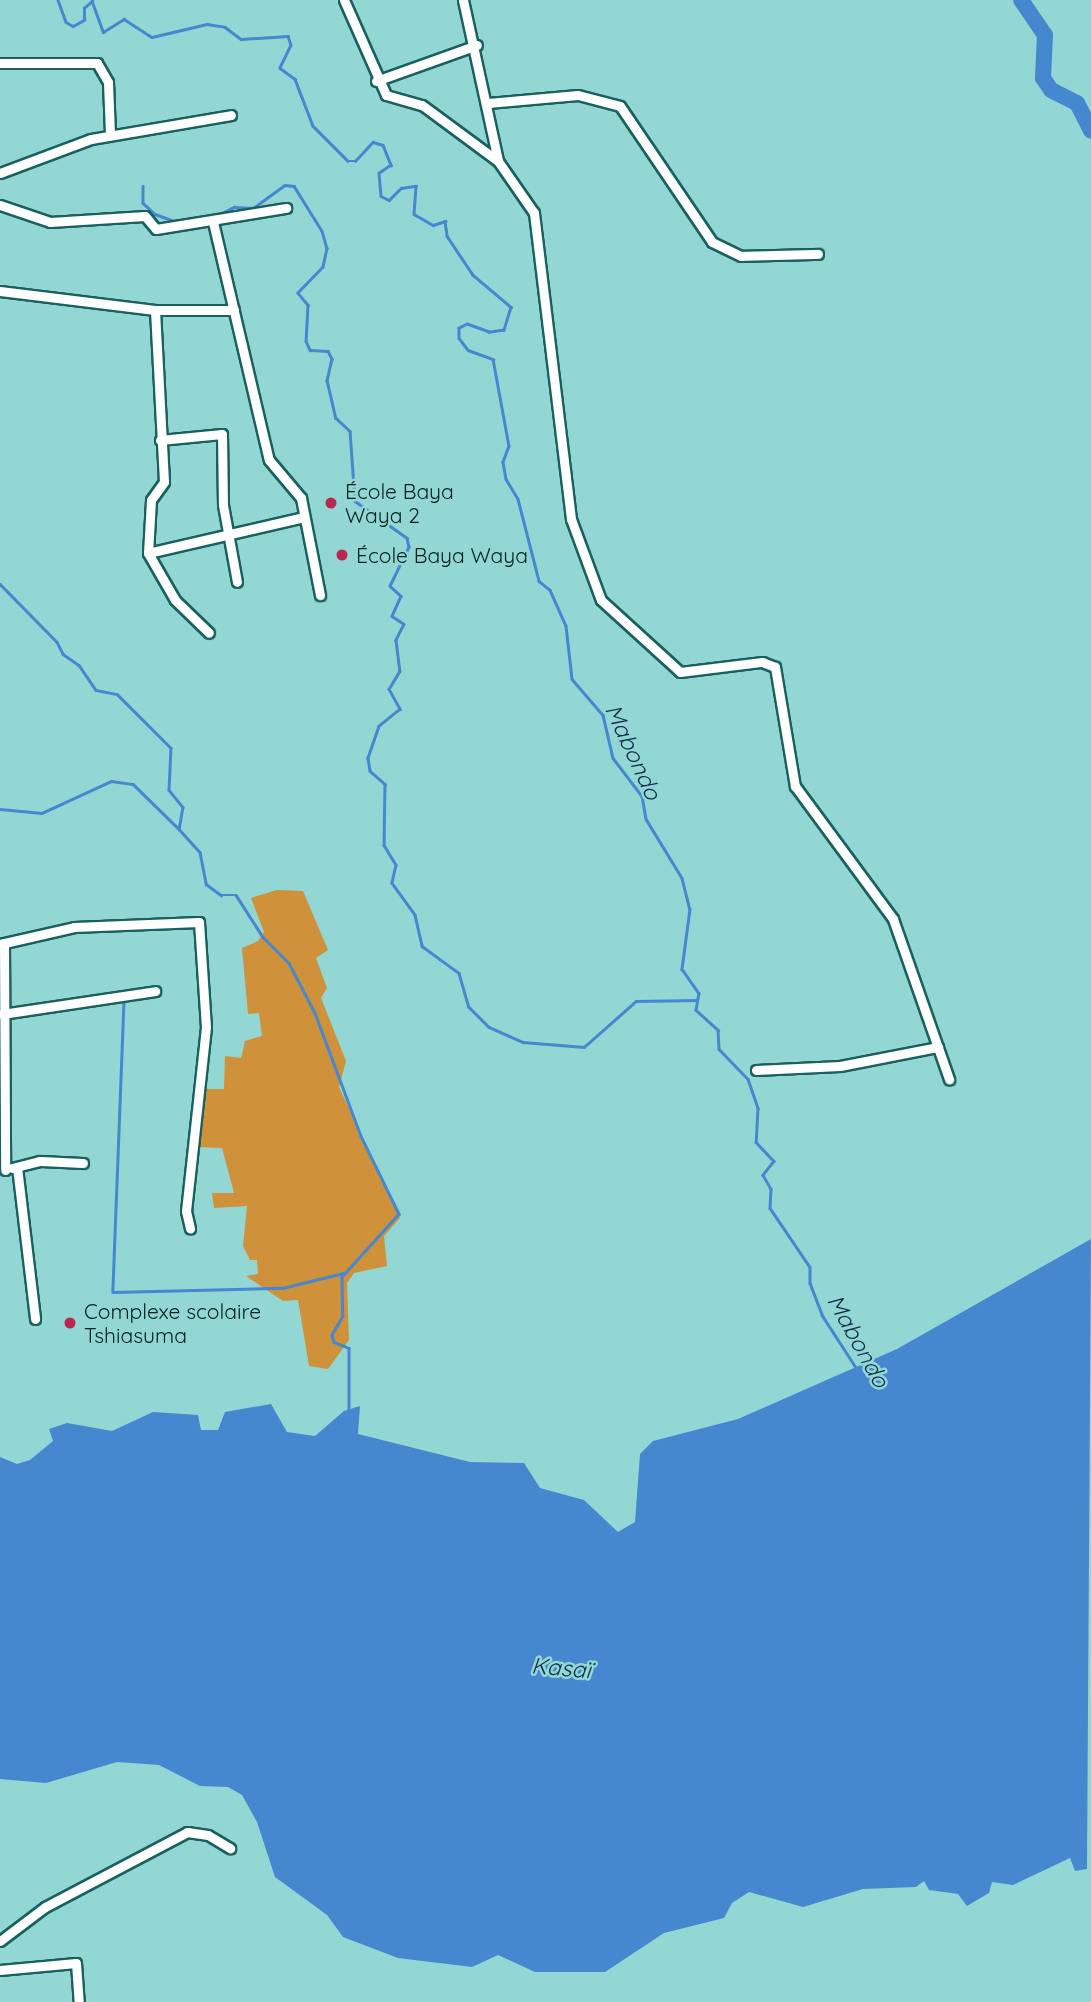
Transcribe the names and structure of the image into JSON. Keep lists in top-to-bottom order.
{
  "water": ["Mabondo", "Kasaï"],
  "places": ["École Baya Waya 2", "École Baya Waya", "Complexe scolaire Tshiasuma"]
}
